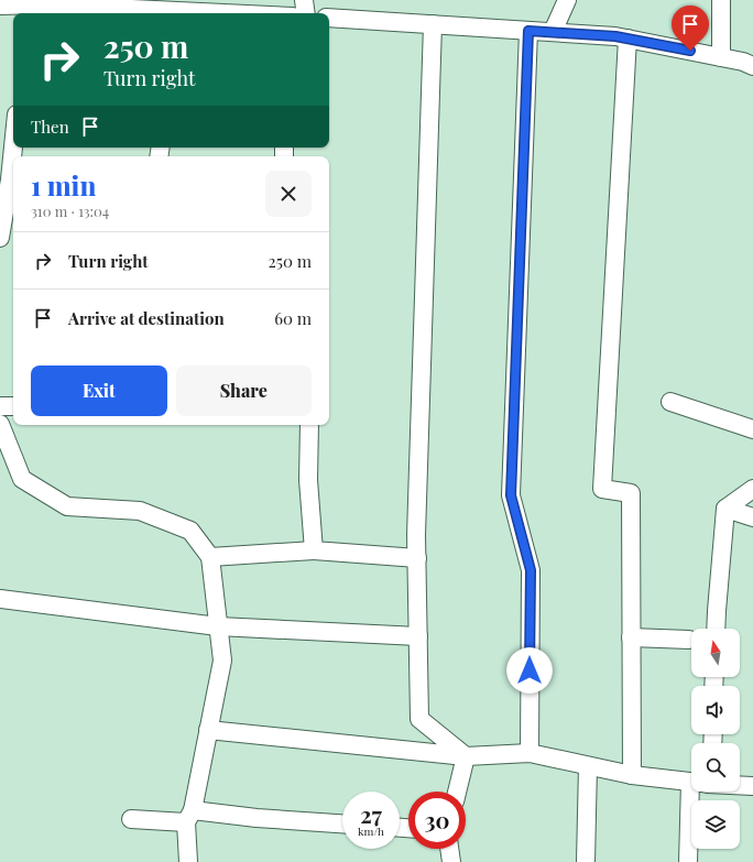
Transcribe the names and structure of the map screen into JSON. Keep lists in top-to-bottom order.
{
  "north": "top",
  "page": {
    "turn": ["250 m", "Turn right"],
    "then": "Then",
    "heading": ["1 min", "310 m · 13:04"],
    "list": [
      {
        "name": "Turn right",
        "value": "250 m"
      },
      {
        "name": "Arrive at destination",
        "value": "60 m"
      }
    ],
    "buttons": ["Exit", "Share"],
    "speed": "27 km/h",
    "limit": "30"
  }
}
